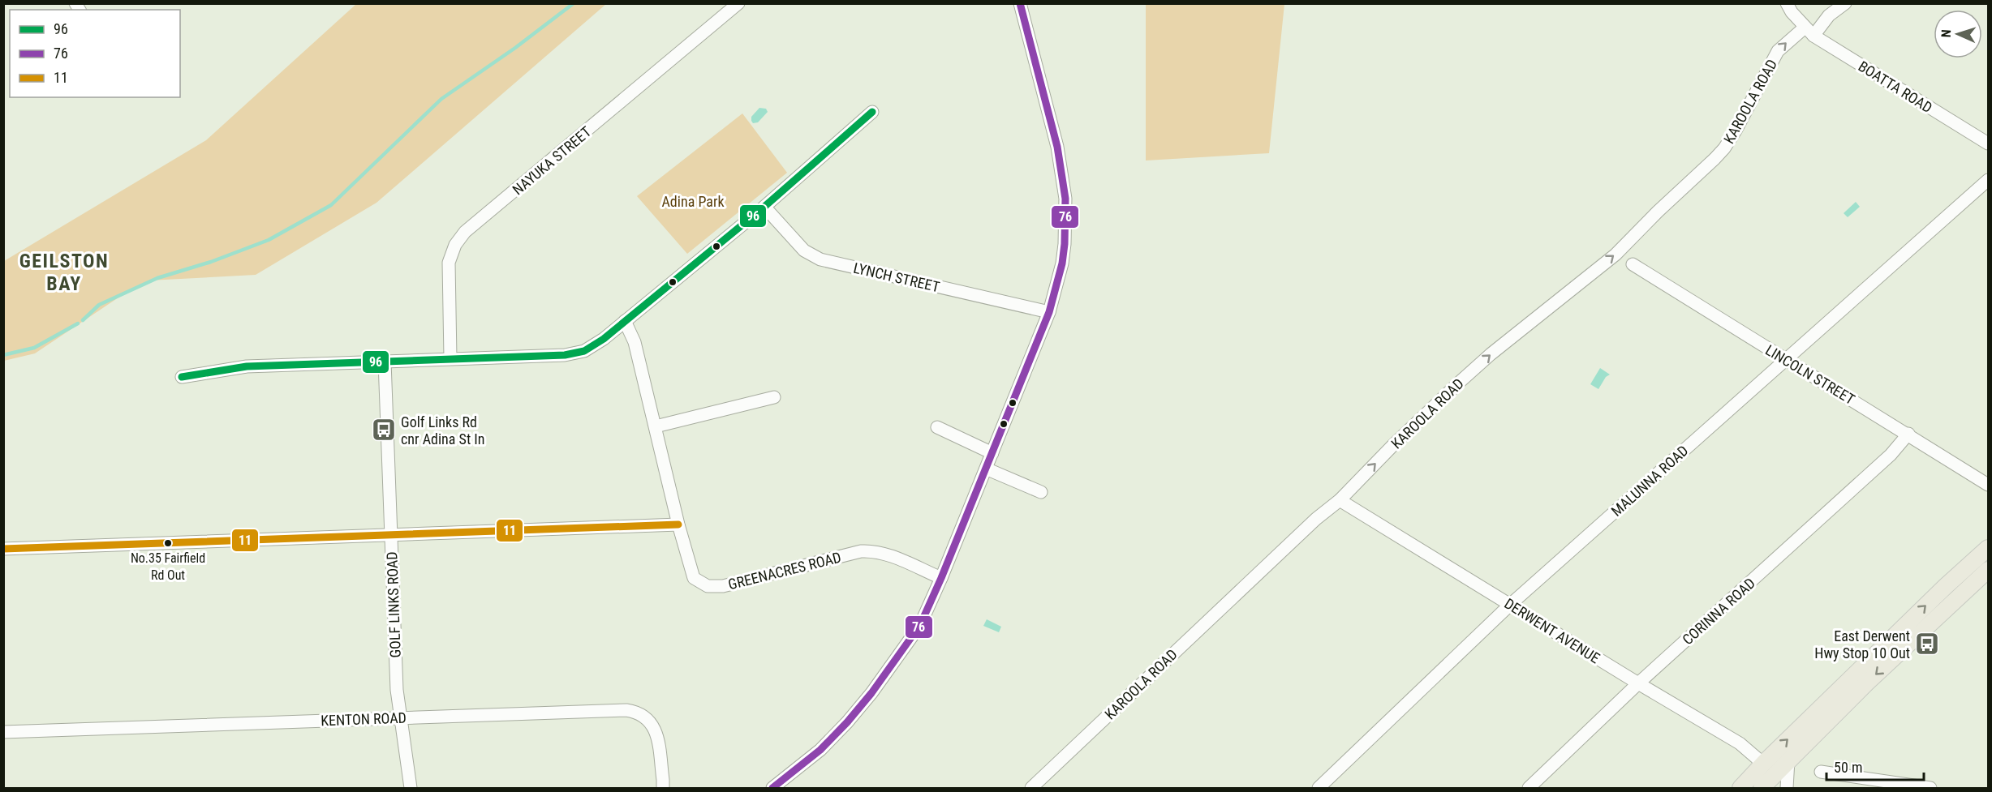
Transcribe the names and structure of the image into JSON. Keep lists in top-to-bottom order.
{
  "streets": {
    "street": [
      "BOATTA ROAD",
      "KAROOLA ROAD",
      "NAYUKA STREET",
      "LYNCH STREET",
      "LINCOLN STREET",
      "MALUNNA ROAD",
      "GREENACRES ROAD",
      "GOLF LINKS ROAD",
      "CORINNA ROAD",
      "DERWENT AVENUE",
      "KENTON ROAD"
    ]
  },
  "crossings": [
    ["BOATTA ROAD", "KAROOLA ROAD"],
    ["KAROOLA ROAD", "DERWENT AVENUE"],
    ["LINCOLN STREET", "MALUNNA ROAD"],
    ["LINCOLN STREET", "CORINNA ROAD"],
    ["MALUNNA ROAD", "DERWENT AVENUE"],
    ["GOLF LINKS ROAD", "KENTON ROAD"],
    ["CORINNA ROAD", "DERWENT AVENUE"]
  ],
  "one_way": ["KAROOLA ROAD"],
  "districts": ["GEILSTON BAY"],
  "parks": ["Adina Park"],
  "places": {
    "bus stop": ["Golf Links Rd cnr Adina St In", "East Derwent Hwy Stop 10 Out"],
    "other": ["No.35 Fairfield Rd Out"]
  },
  "lines": ["transit line 76", "transit line 96", "transit line 11"],
  "legend": ["96", "76", "11"],
  "scale_bar": "50 m",
  "north": "left"
}
